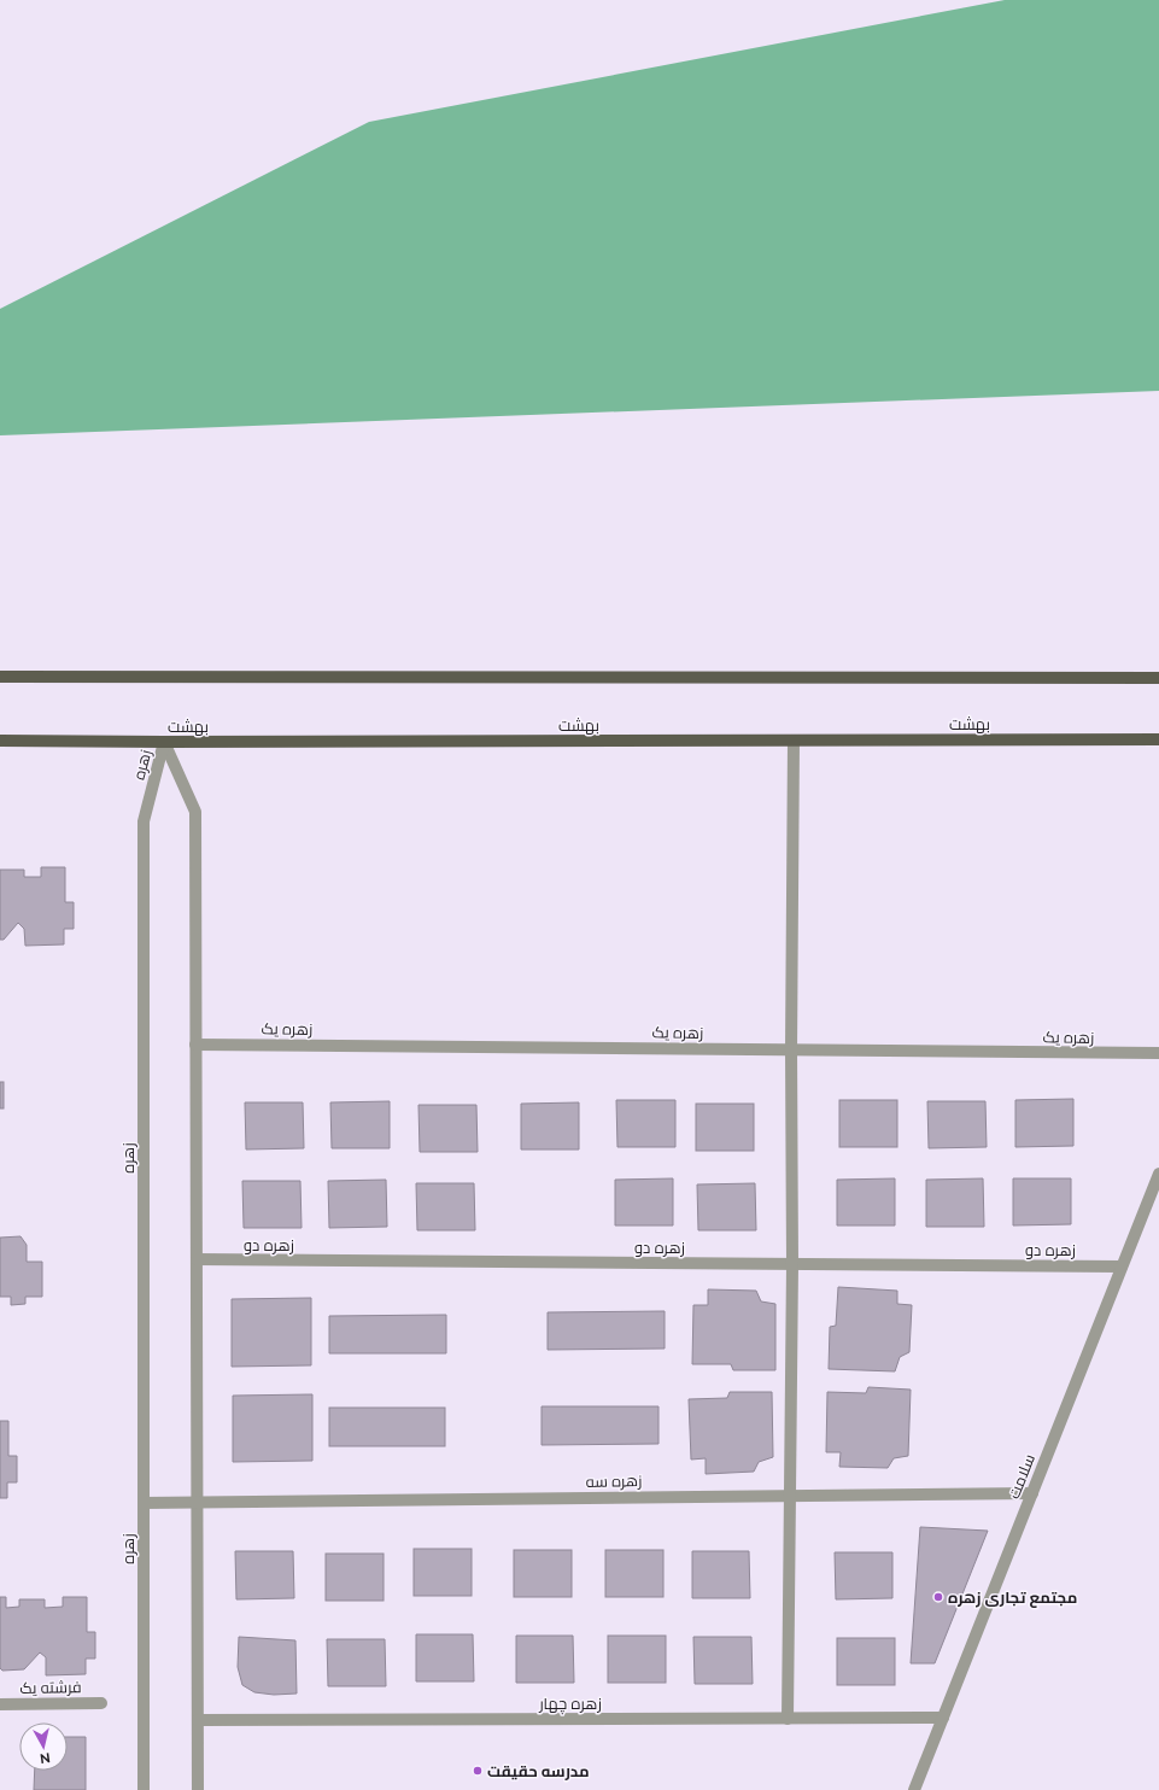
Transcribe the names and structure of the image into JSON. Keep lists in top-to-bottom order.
{
  "streets": {
    "main road": ["بهشت"],
    "street": [
      "زهره",
      "زهره یک",
      "زهره دو",
      "سلامت",
      "زهره سه",
      "فرشته یک",
      "زهره چهار"
    ]
  },
  "crossings": [
    ["بهشت", "زهره"],
    ["زهره", "زهره یک"],
    ["زهره", "زهره دو"],
    ["زهره", "زهره سه"],
    ["زهره", "زهره چهار"],
    ["زهره دو", "سلامت"],
    ["سلامت", "زهره سه"],
    ["سلامت", "زهره چهار"]
  ],
  "places": ["مجتمع تجاری زهره", "مدرسه حقیقت"],
  "north": "bottom"
}
